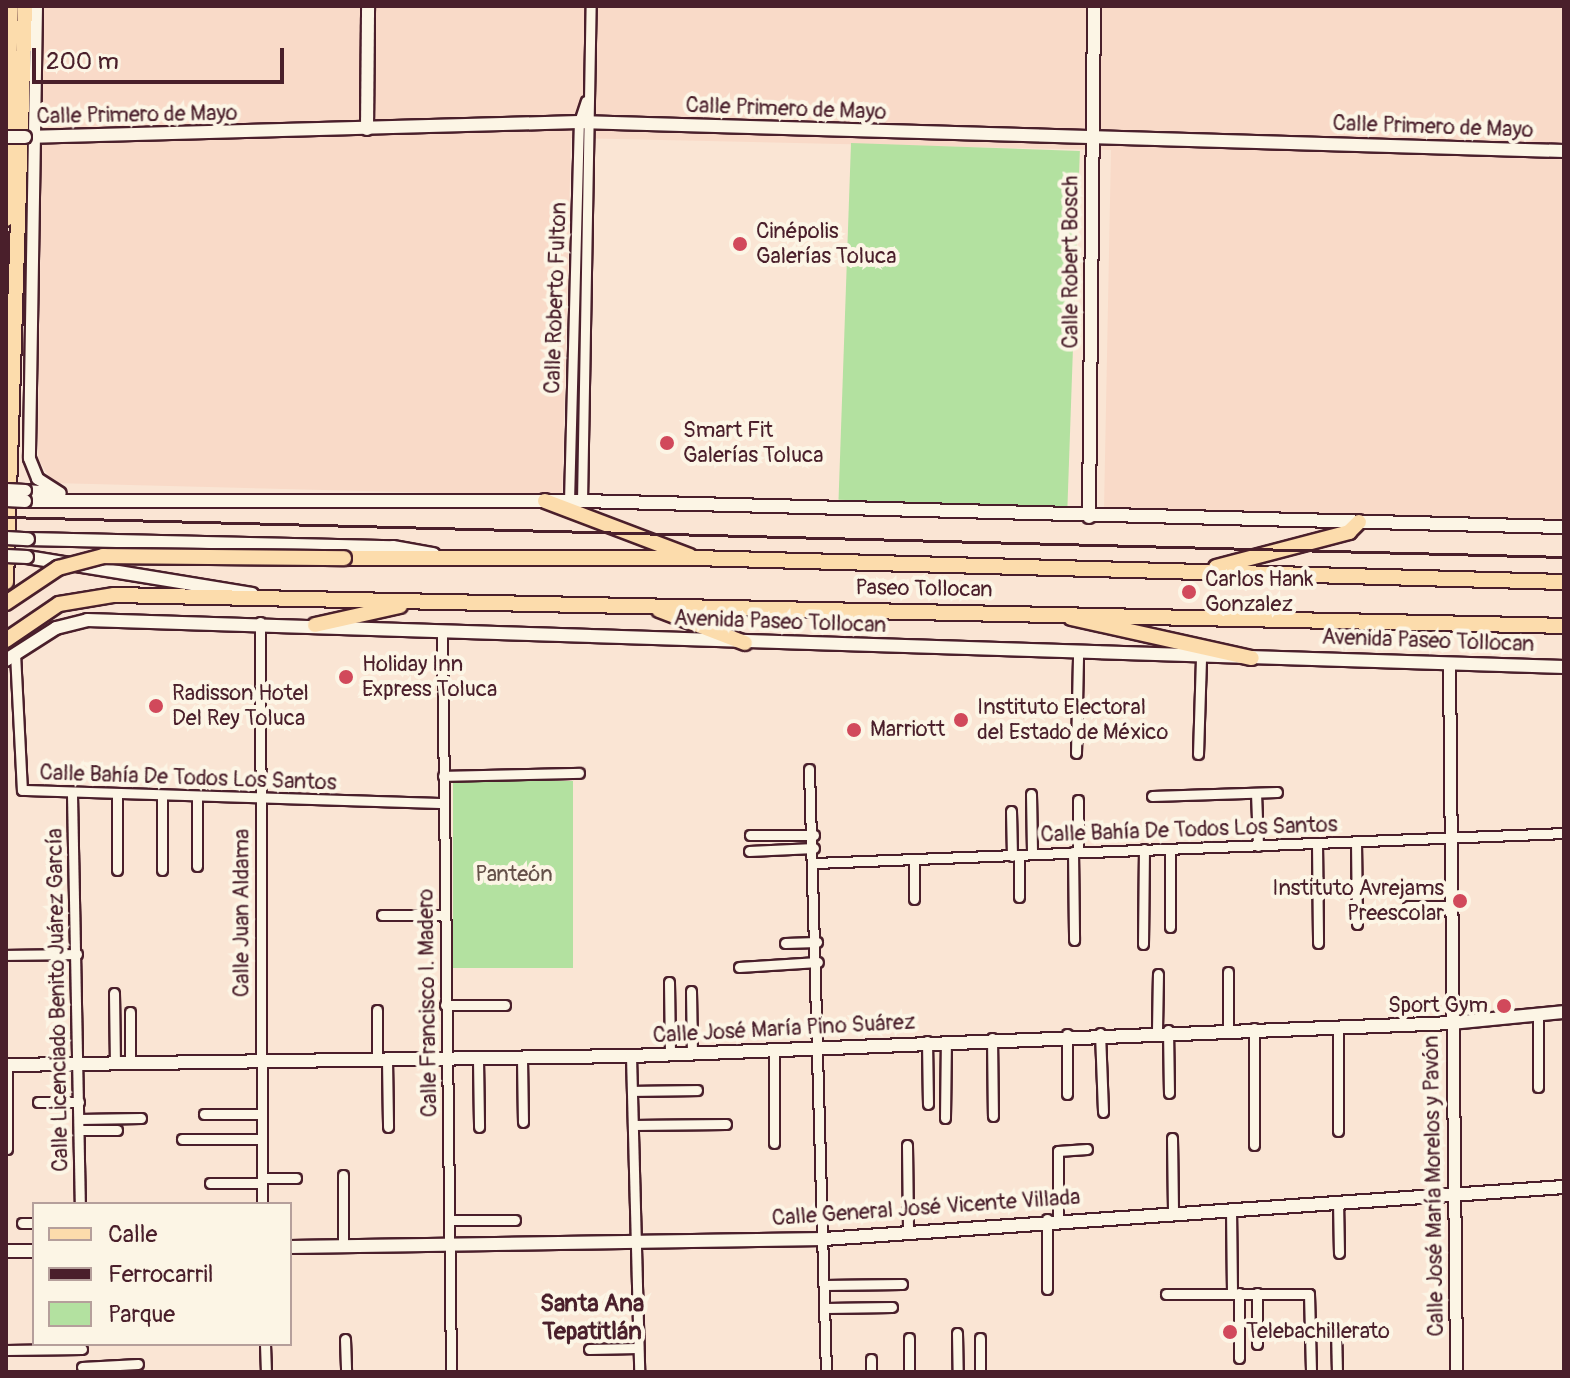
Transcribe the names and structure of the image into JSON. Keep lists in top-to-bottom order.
{
  "streets": {
    "main road": [
      "Calle Primero de Mayo",
      "Calle Robert Bosch",
      "Paseo Tollocan",
      "Avenida Paseo Tollocan",
      "Calle José María Pino Suárez",
      "Calle General José Vicente Villada"
    ],
    "street": [
      "Calle Roberto Fulton",
      "Calle Bahía De Todos Los Santos",
      "Calle Juan Aldama",
      "Calle Licenciado Benito Juárez García",
      "Calle Francisco I. Madero",
      "Calle José María Morelos y Pavón"
    ]
  },
  "crossings": [
    ["Calle Primero de Mayo", "Calle Robert Bosch"],
    ["Calle Primero de Mayo", "Calle Roberto Fulton"],
    ["Avenida Paseo Tollocan", "Calle Bahía De Todos Los Santos"],
    ["Avenida Paseo Tollocan", "Calle Juan Aldama"],
    ["Avenida Paseo Tollocan", "Calle Francisco I. Madero"],
    ["Avenida Paseo Tollocan", "Calle José María Morelos y Pavón"],
    ["Calle Bahía De Todos Los Santos", "Calle Juan Aldama"],
    ["Calle Bahía De Todos Los Santos", "Calle Licenciado Benito Juárez García"],
    ["Calle Bahía De Todos Los Santos", "Calle Francisco I. Madero"],
    ["Calle Bahía De Todos Los Santos", "Calle José María Morelos y Pavón"],
    ["Calle Juan Aldama", "Calle José María Pino Suárez"],
    ["Calle Licenciado Benito Juárez García", "Calle José María Pino Suárez"],
    ["Calle Francisco I. Madero", "Calle José María Pino Suárez"],
    ["Calle Francisco I. Madero", "Calle General José Vicente Villada"],
    ["Calle José María Pino Suárez", "Calle José María Morelos y Pavón"],
    ["Calle José María Morelos y Pavón", "Calle General José Vicente Villada"]
  ],
  "districts": ["Santa Ana Tepatitlán"],
  "parks": ["Panteón"],
  "places": [
    "Cinépolis Galerías Toluca",
    "Smart Fit Galerías Toluca",
    "Carlos Hank Gonzalez",
    "Holiday Inn Express Toluca",
    "Radisson Hotel Del Rey Toluca",
    "Instituto Electoral del Estado de México",
    "Marriott",
    "Instituto Avrejams Preescolar",
    "Sport Gym",
    "Telebachillerato"
  ],
  "legend": ["Calle", "Ferrocarril", "Parque"],
  "scale_bar": "200 m"
}
